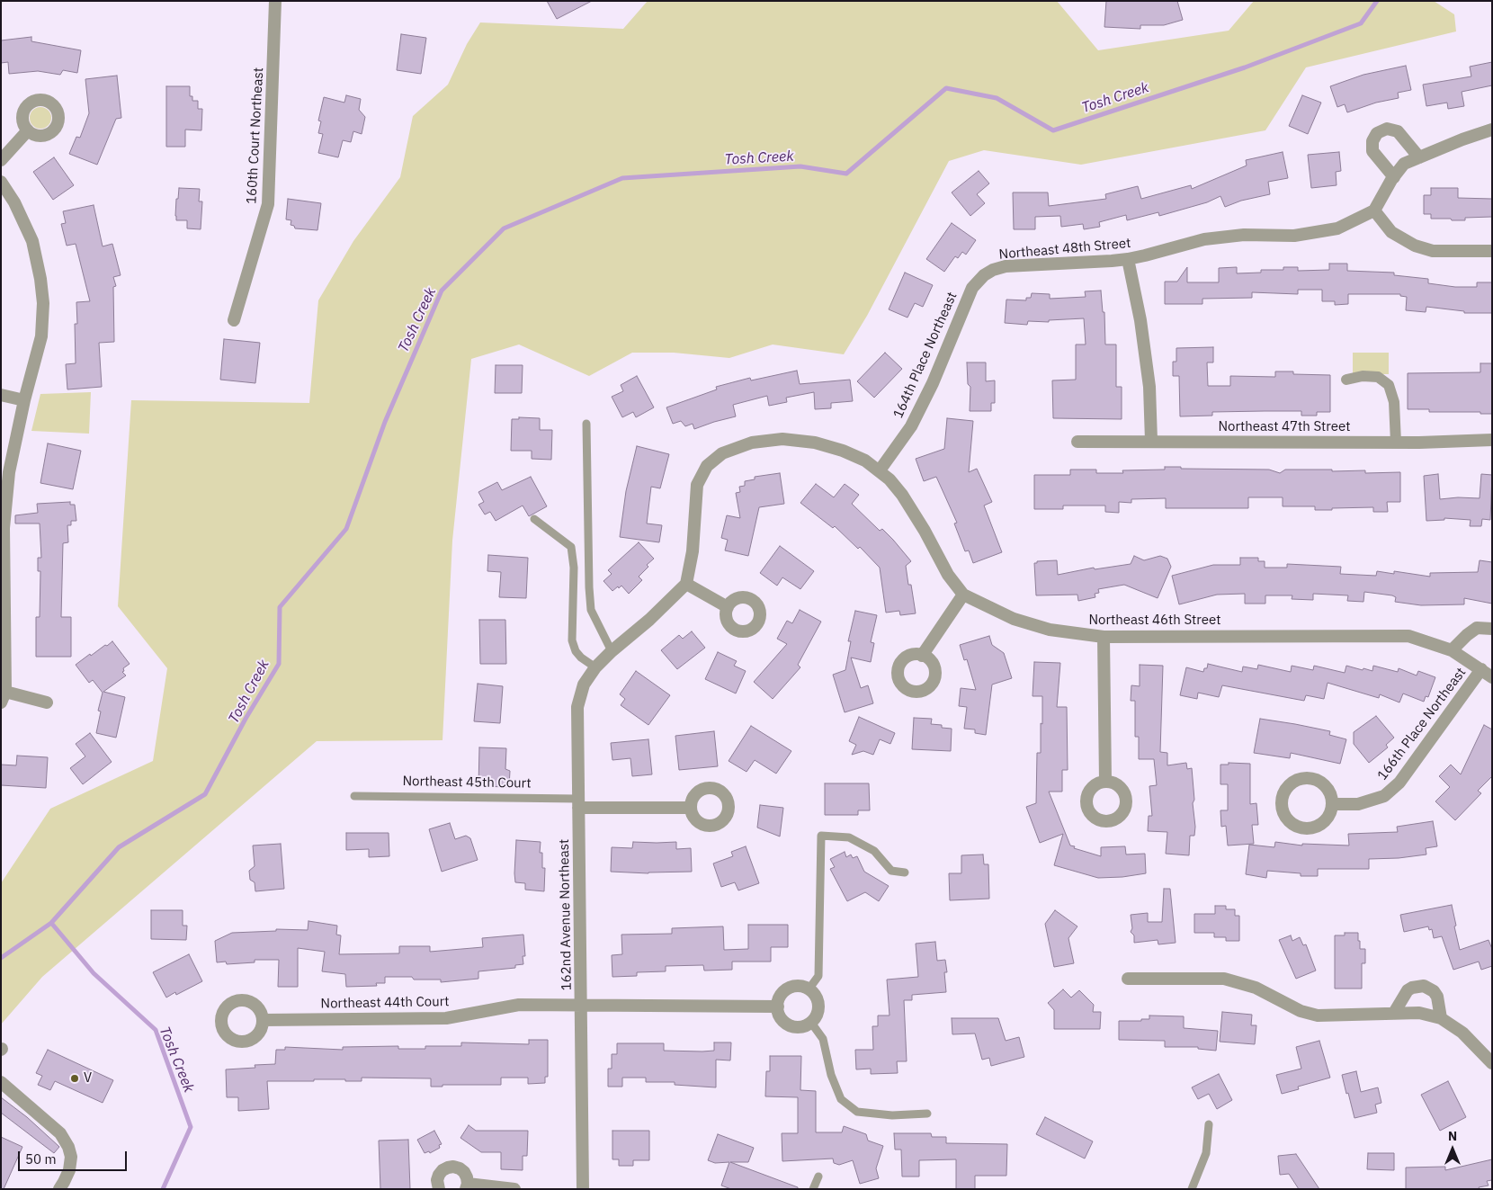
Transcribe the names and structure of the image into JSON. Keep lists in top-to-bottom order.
{
  "streets": {
    "street": [
      "160th Court Northeast",
      "Northeast 48th Street",
      "164th Place Northeast",
      "Northeast 47th Street",
      "Northeast 46th Street",
      "166th Place Northeast",
      "Northeast 45th Court",
      "162nd Avenue Northeast",
      "Northeast 44th Court"
    ]
  },
  "crossings": [
    ["Northeast 48th Street", "164th Place Northeast"],
    ["164th Place Northeast", "Northeast 46th Street"],
    ["Northeast 46th Street", "166th Place Northeast"],
    ["Northeast 45th Court", "162nd Avenue Northeast"],
    ["162nd Avenue Northeast", "Northeast 44th Court"]
  ],
  "water": ["Tosh Creek"],
  "places": ["V"],
  "scale_bar": "50 m",
  "north": "top"
}
